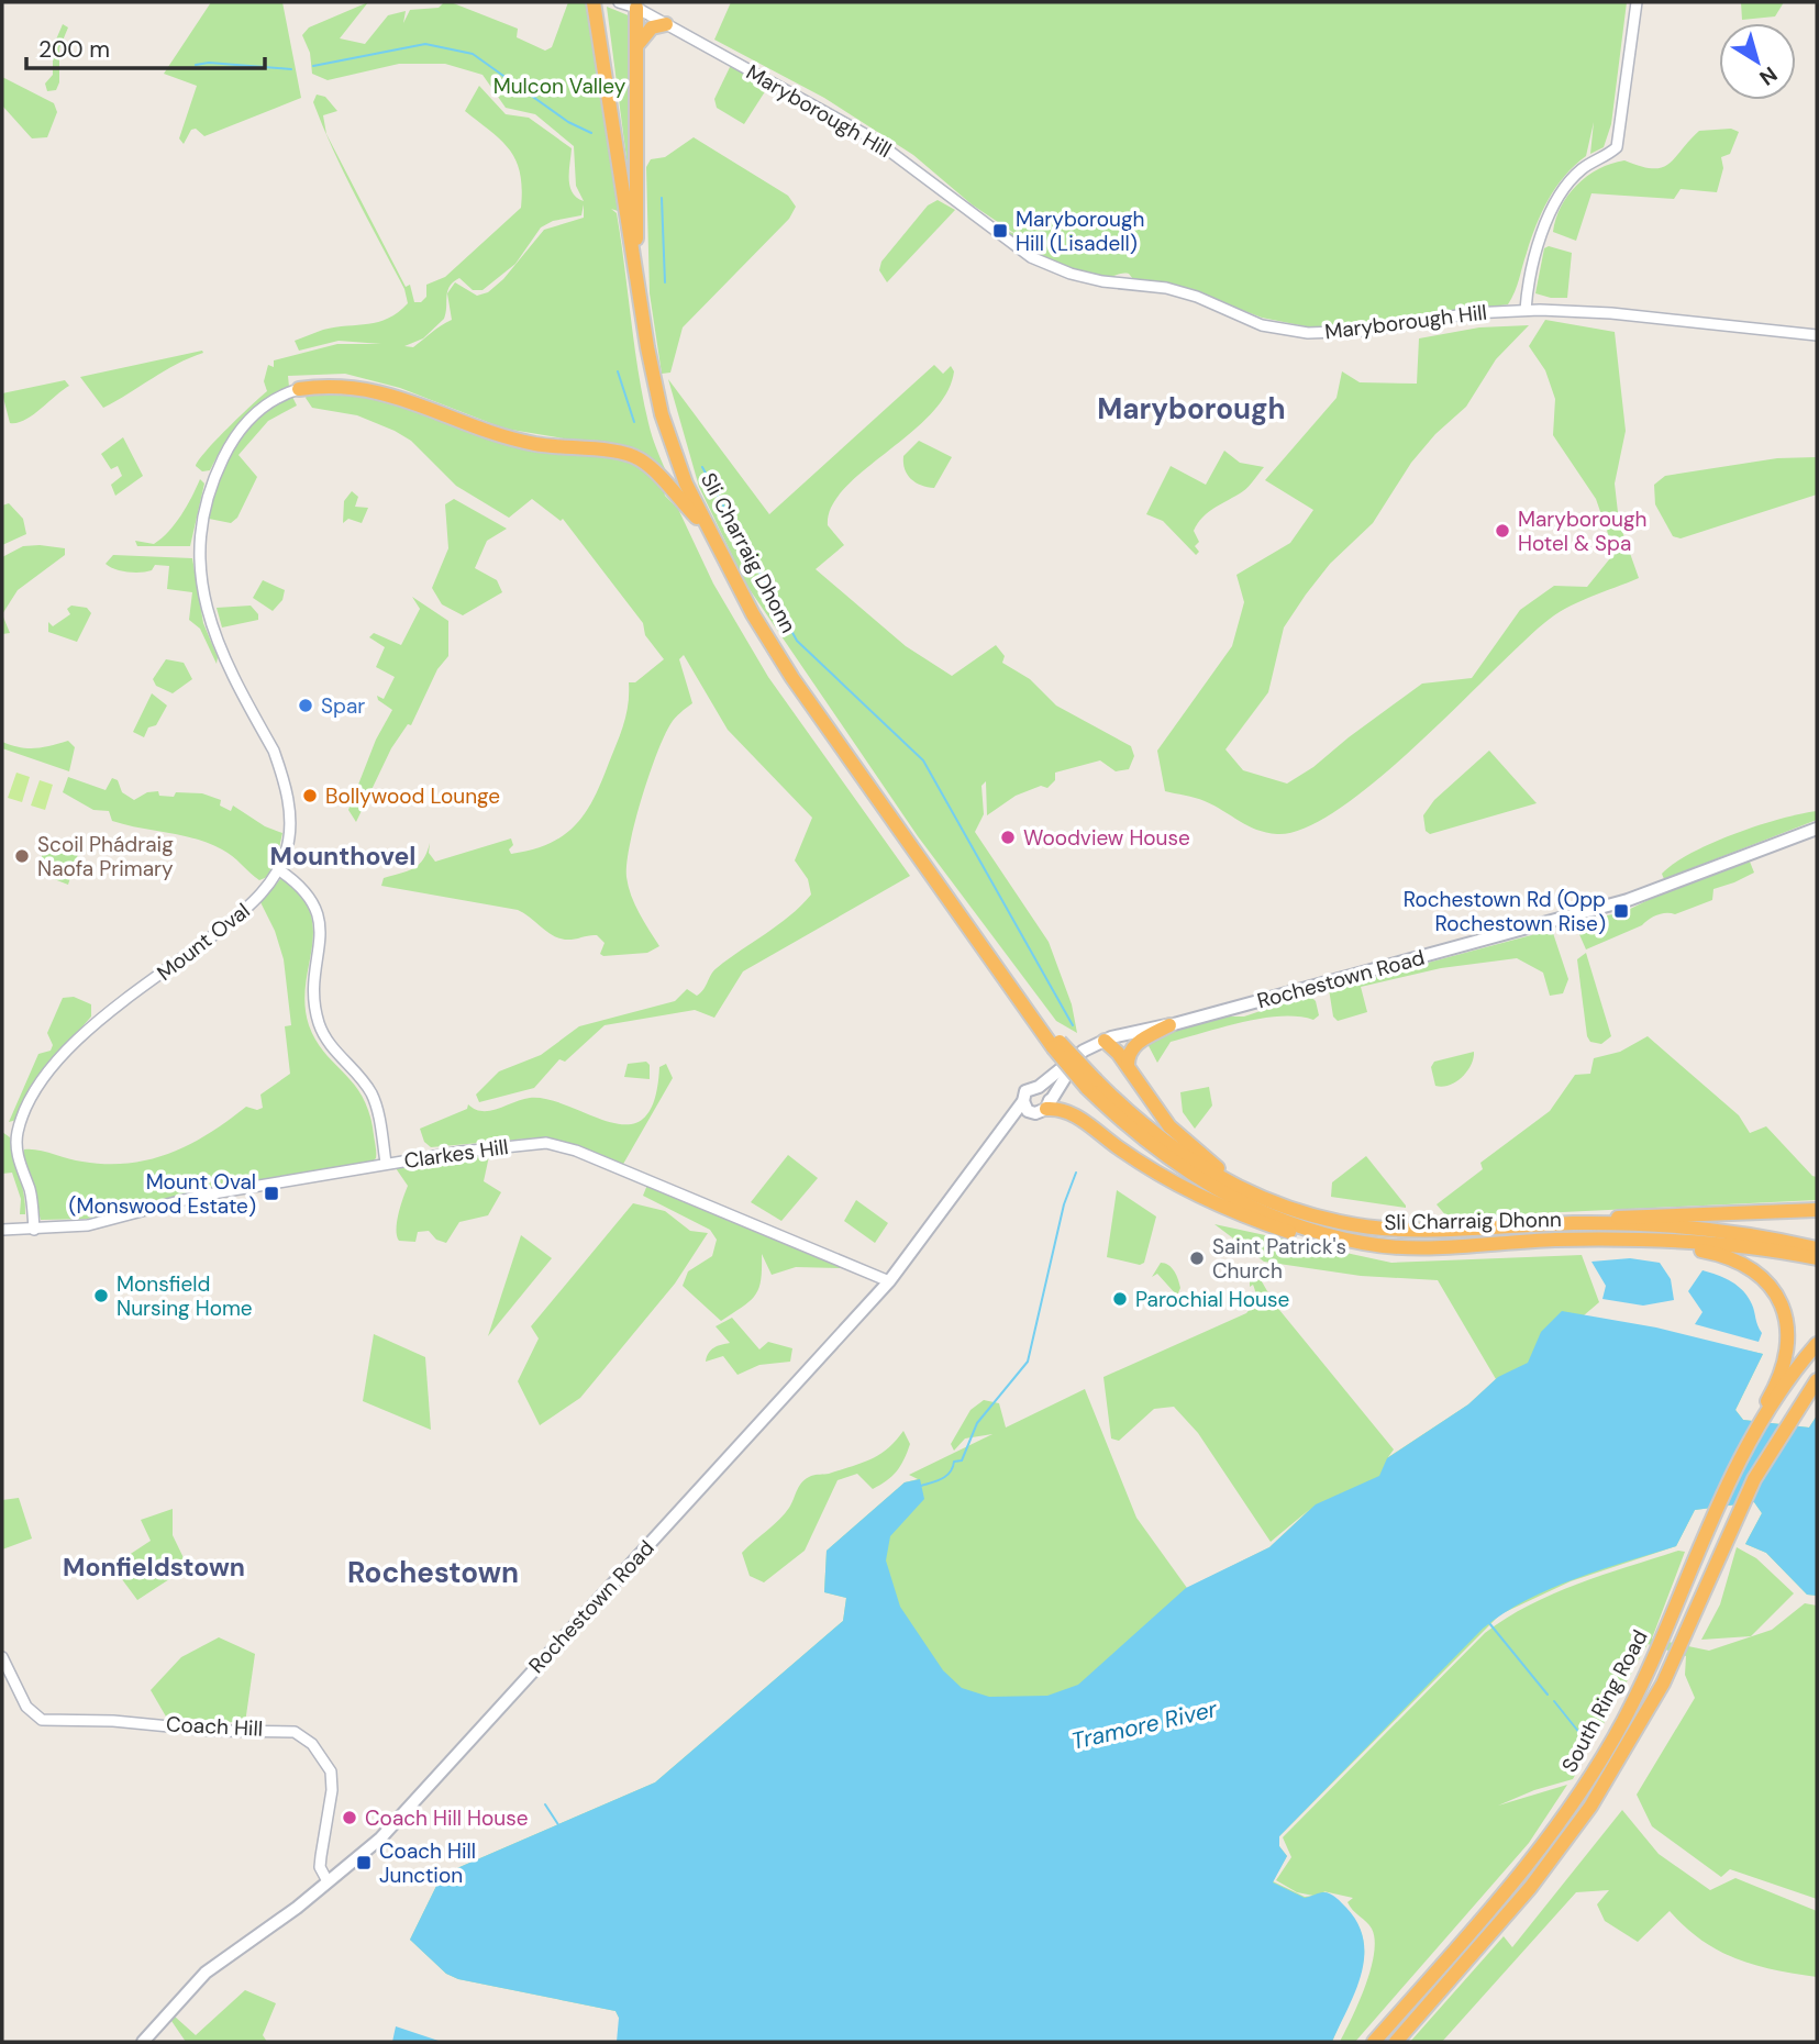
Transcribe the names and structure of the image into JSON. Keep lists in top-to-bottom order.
{
  "streets": {
    "highway": ["Sli Charraig Dhonn", "South Ring Road"],
    "main road": ["Rochestown Road"],
    "street": [
      "Maryborough Hill",
      "Mount Oval",
      "Clarkes Hill",
      "Coach Hill"
    ]
  },
  "crossings": [
    ["Mount Oval", "Clarkes Hill"],
    ["Rochestown Road", "Clarkes Hill"],
    ["Rochestown Road", "Coach Hill"]
  ],
  "districts": [
    "Maryborough",
    "Mounthovel",
    "Monfieldstown",
    "Rochestown"
  ],
  "water": ["Tramore River"],
  "parks": ["Mulcon Valley"],
  "places": {
    "transit": [
      "Maryborough Hill (Lisadell)",
      "Rochestown Rd (Opp Rochestown Rise)",
      "Mount Oval (Monswood Estate)",
      "Coach Hill Junction"
    ],
    "other": [
      "Maryborough Hotel & Spa",
      "Spar",
      "Bollywood Lounge",
      "Woodview House",
      "Scoil Phádraig Naofa Primary",
      "Saint Patrick's Church",
      "Monsfield Nursing Home",
      "Parochial House",
      "Coach Hill House"
    ]
  },
  "scale_bar": "200 m",
  "north": "bottom right"
}
